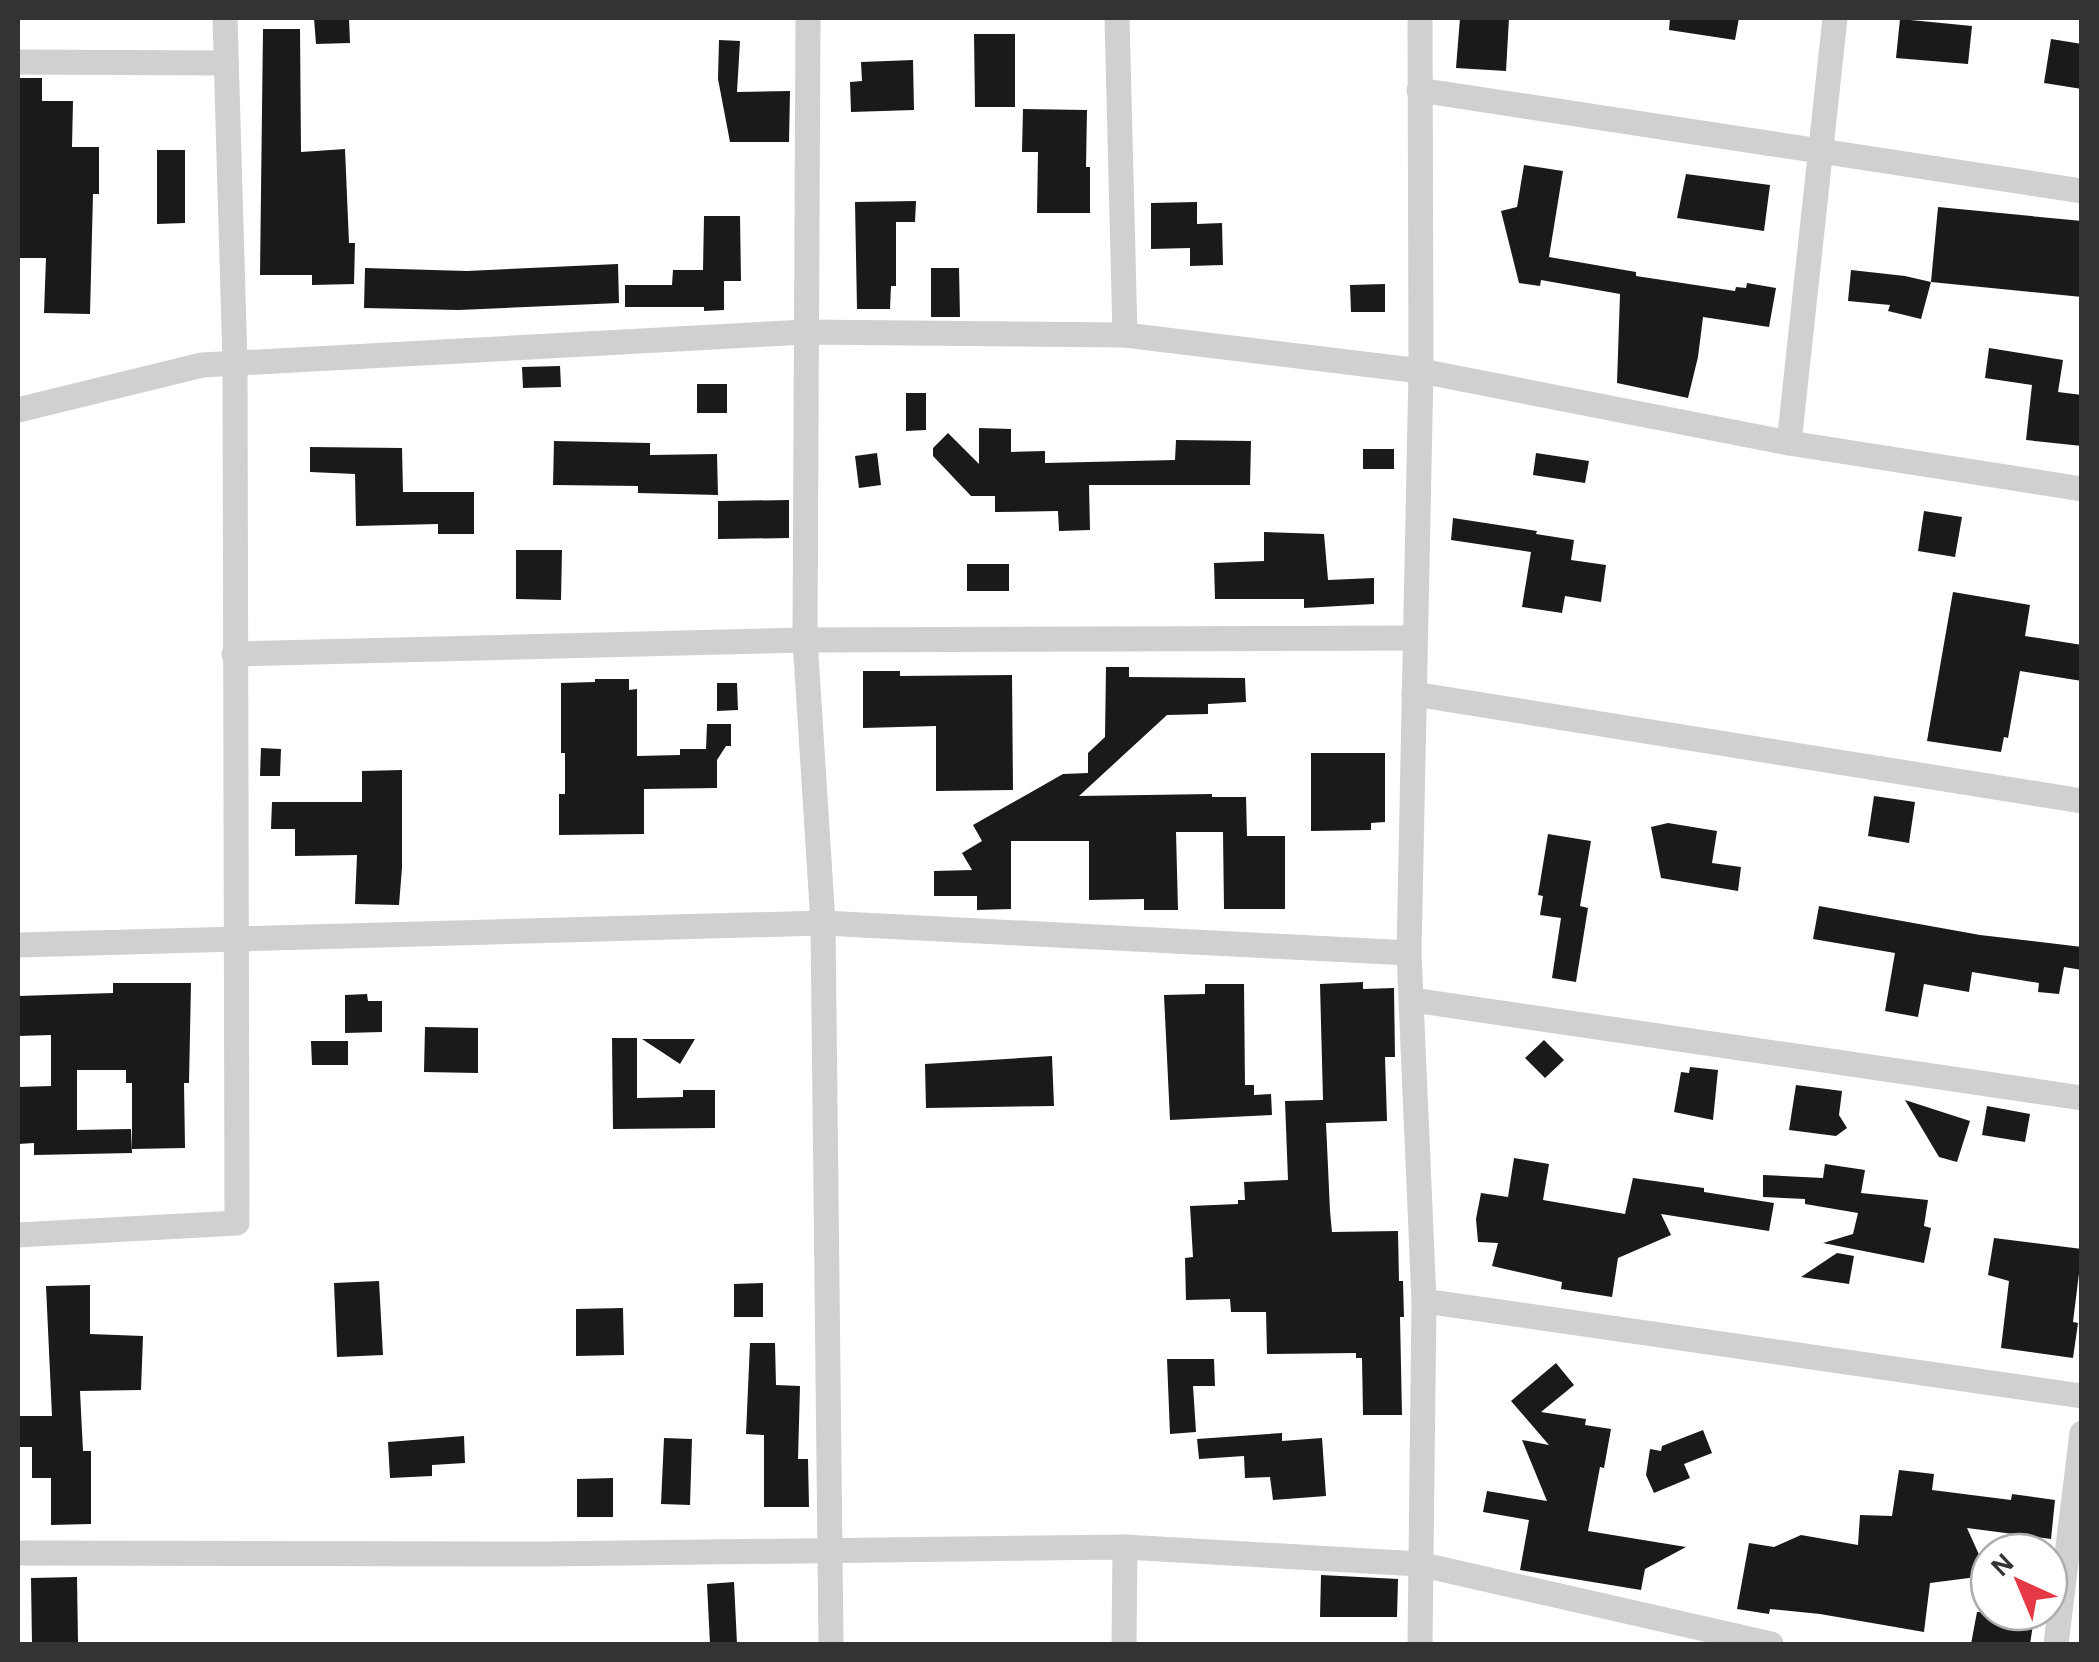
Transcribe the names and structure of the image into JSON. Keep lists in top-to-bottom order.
{
  "north": "top left"
}
